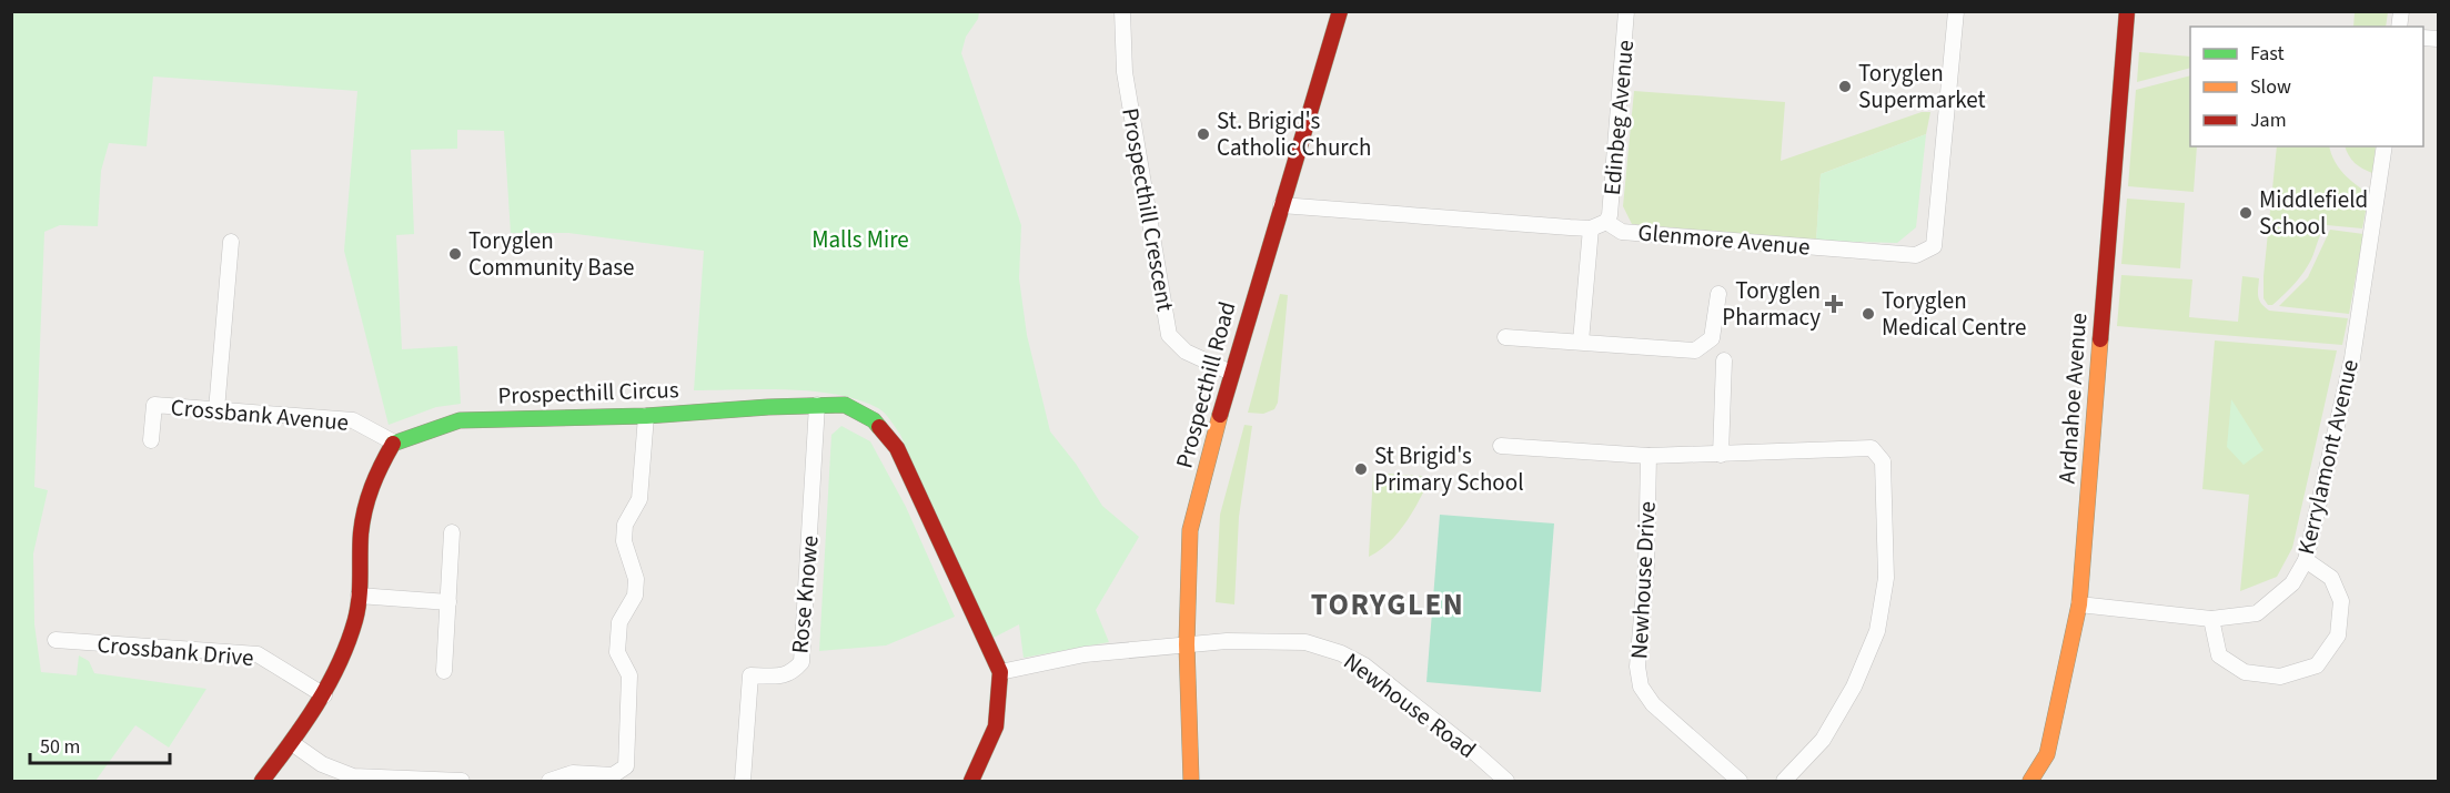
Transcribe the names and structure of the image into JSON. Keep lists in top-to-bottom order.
{
  "streets": {
    "street": [
      "Edinbeg Avenue",
      "Prospecthill Crescent",
      "Glenmore Avenue",
      "Prospecthill Road",
      "Prospecthill Circus",
      "Ardnahoe Avenue",
      "Crossbank Avenue",
      "Kerrylamont Avenue",
      "Newhouse Drive",
      "Rose Knowe",
      "Crossbank Drive",
      "Newhouse Road"
    ]
  },
  "crossings": [
    ["Edinbeg Avenue", "Glenmore Avenue"],
    ["Prospecthill Crescent", "Prospecthill Road"],
    ["Glenmore Avenue", "Prospecthill Road"],
    ["Prospecthill Road", "Newhouse Road"],
    ["Prospecthill Circus", "Crossbank Avenue"],
    ["Prospecthill Circus", "Rose Knowe"],
    ["Ardnahoe Avenue", "Kerrylamont Avenue"]
  ],
  "districts": ["TORYGLEN"],
  "parks": ["Malls Mire"],
  "places": {
    "other": [
      "Toryglen Supermarket",
      "St. Brigid's Catholic Church",
      "Middlefield School",
      "Toryglen Community Base",
      "Toryglen Medical Centre",
      "St Brigid's Primary School"
    ],
    "health": ["Toryglen Pharmacy"]
  },
  "legend": ["Fast", "Slow", "Jam"],
  "scale_bar": "50 m"
}
